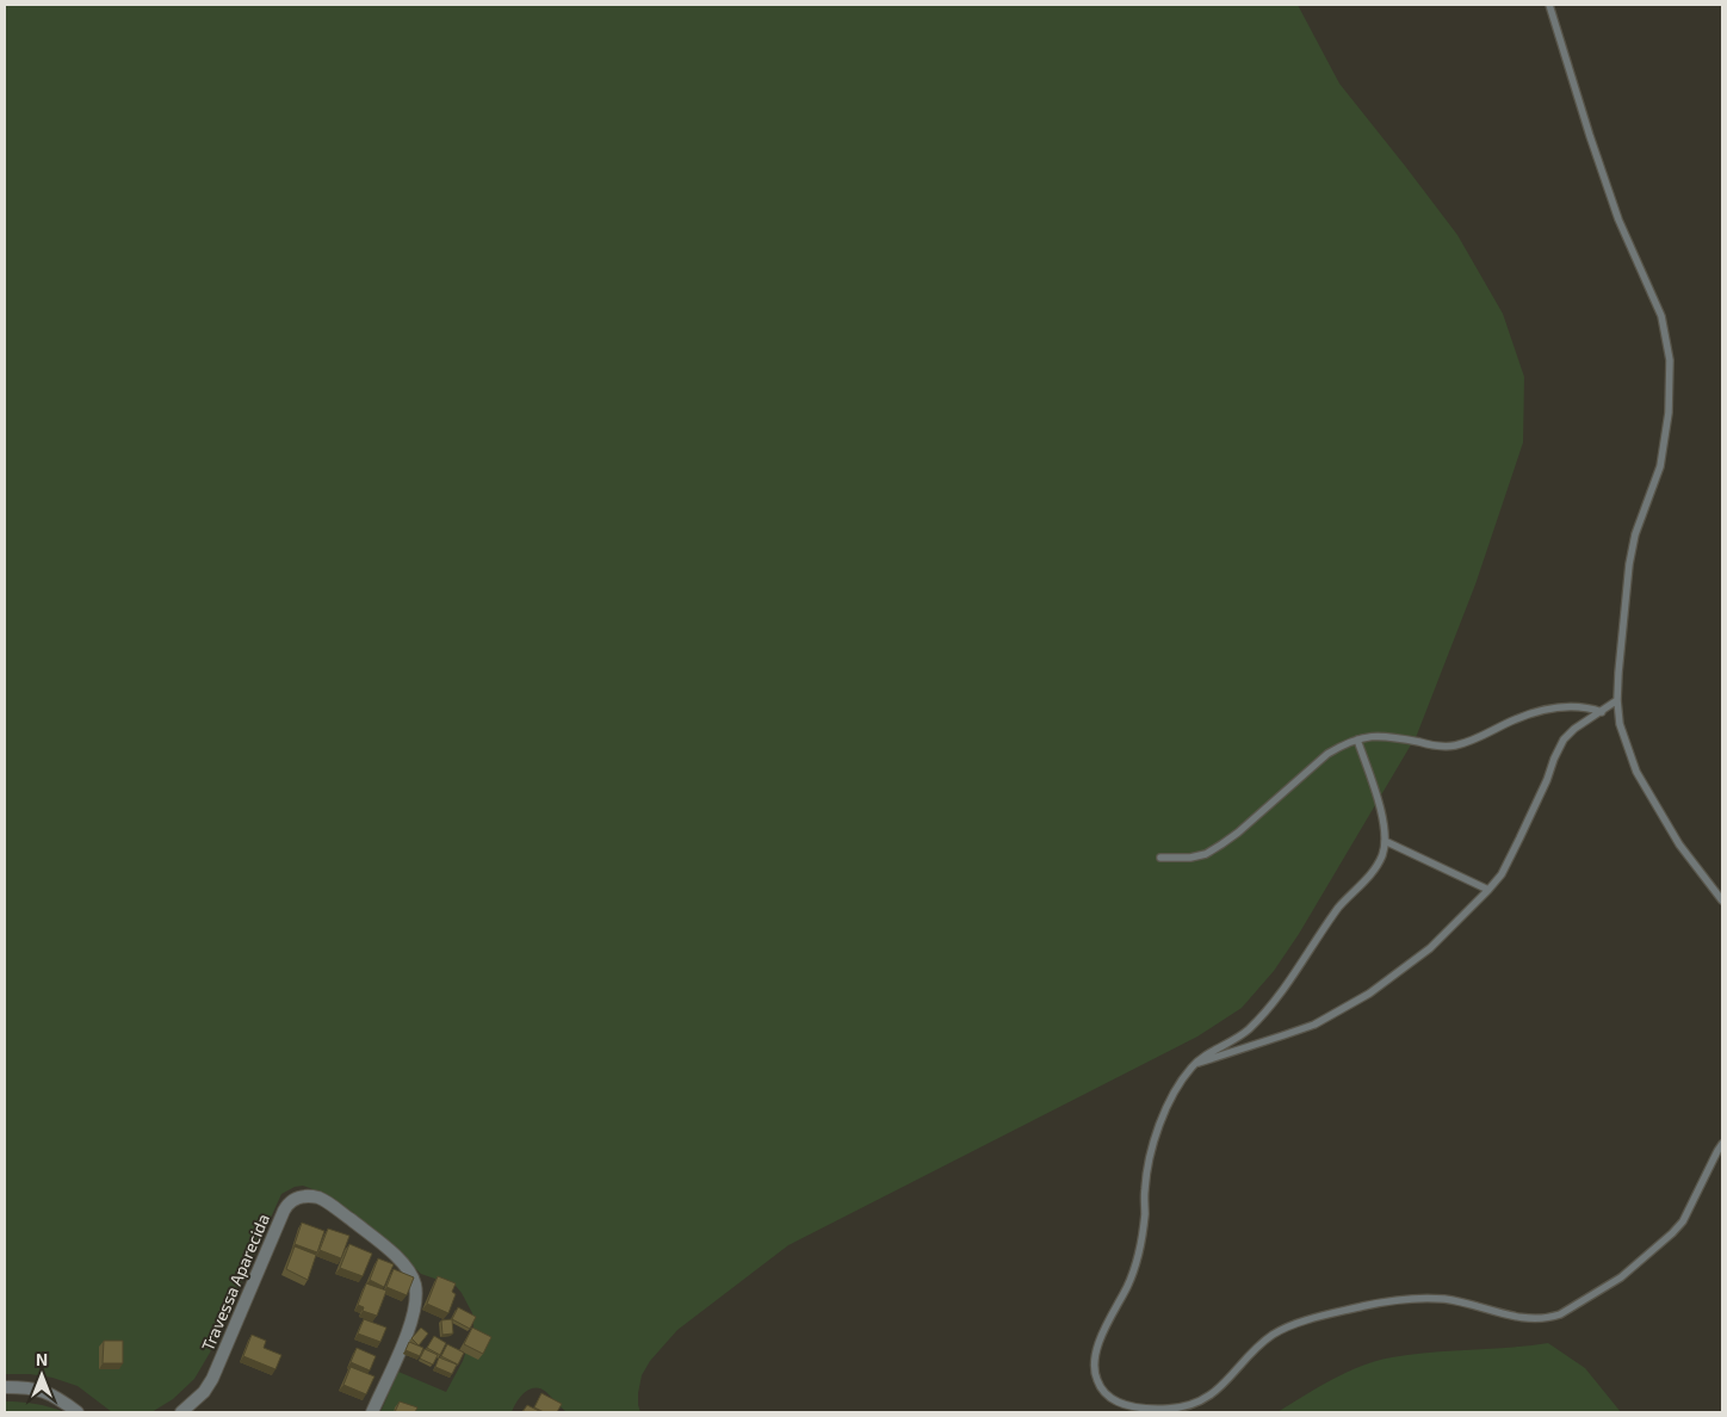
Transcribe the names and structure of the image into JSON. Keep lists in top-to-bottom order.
{
  "streets": {
    "street": ["Travessa Aparecida"]
  },
  "north": "top"
}
